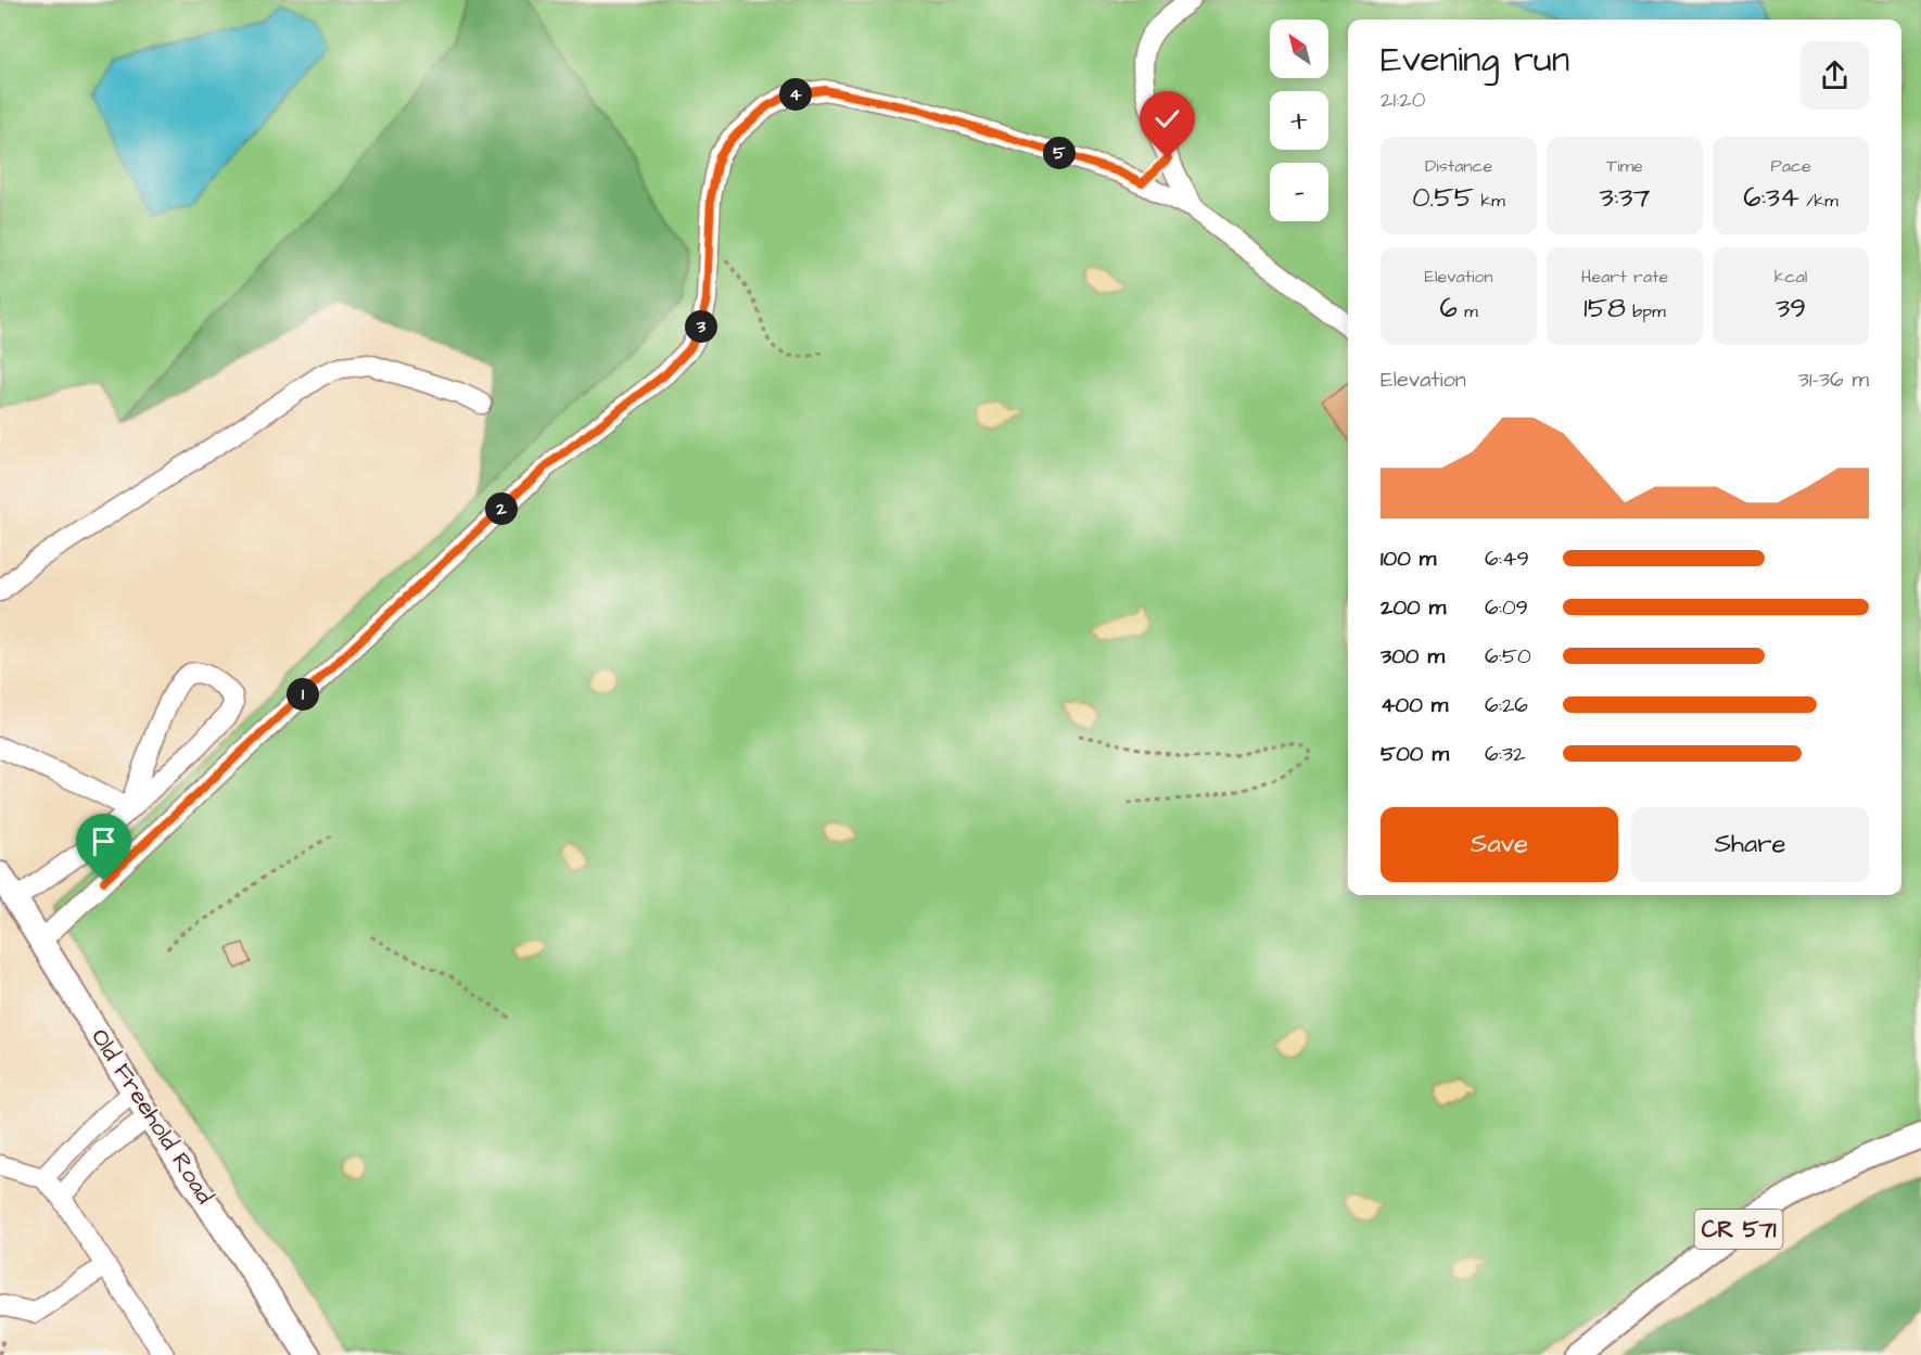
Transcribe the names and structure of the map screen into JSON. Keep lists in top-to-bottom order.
{
  "streets": {
    "main road": ["Old Freehold Road", "CR 571"]
  },
  "north": "top left",
  "page": {
    "map_buttons": ["+", "−"],
    "heading": ["Evening run", "21:20"],
    "pins": [
      "4",
      "5",
      "3",
      "2",
      "1"
    ],
    "stats": [
      ["Distance", "0.55 km"],
      ["Time", "3:37"],
      ["Pace", "6:34 /km"],
      ["Elevation", "6 m"],
      ["Heart rate", "158 bpm"],
      ["kcal", "39"]
    ],
    "chart": ["Elevation", "31–36 m"],
    "list": [
      {
        "name": "100 m",
        "note": "6:49"
      },
      {
        "name": "200 m",
        "note": "6:09"
      },
      {
        "name": "300 m",
        "note": "6:50"
      },
      {
        "name": "400 m",
        "note": "6:26"
      },
      {
        "name": "500 m",
        "note": "6:32"
      }
    ],
    "buttons": ["Save", "Share"]
  }
}
